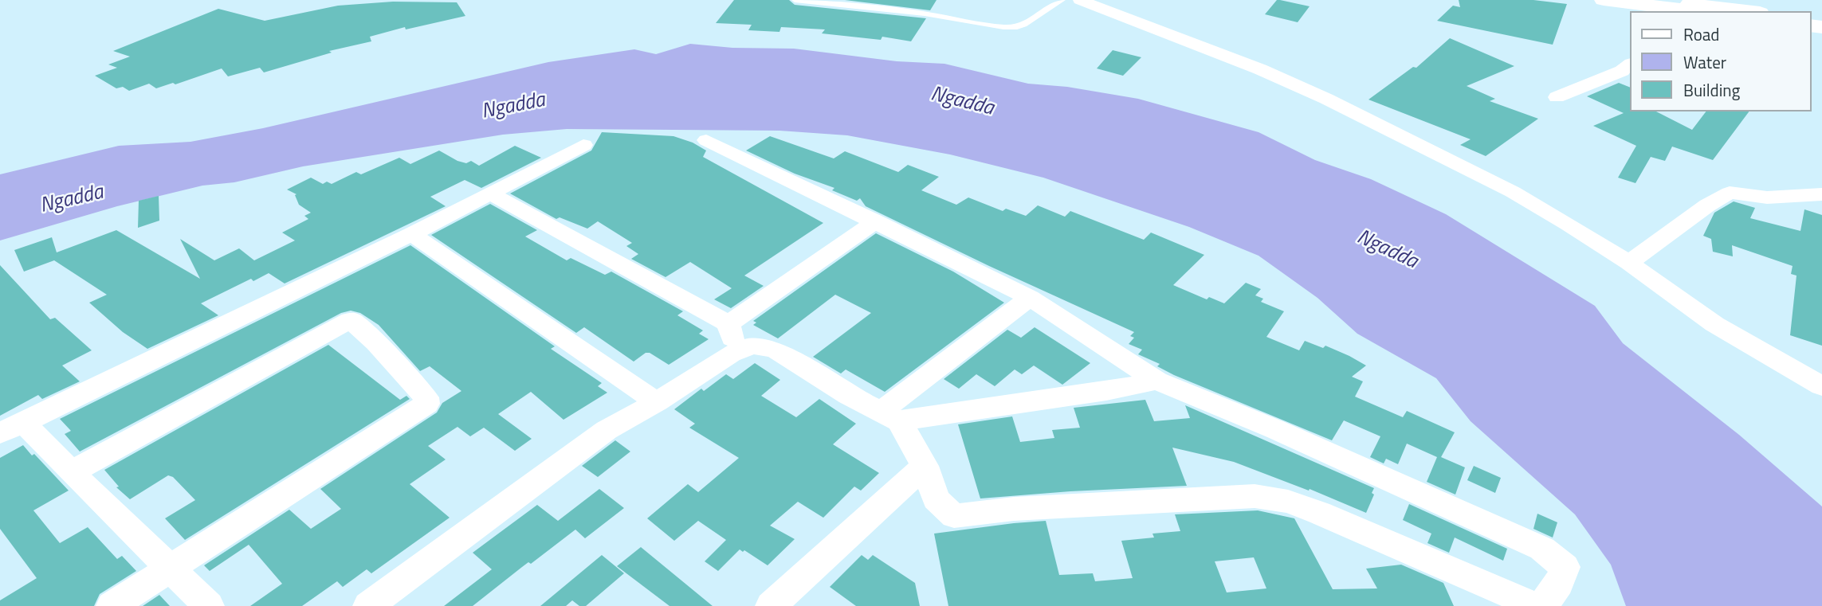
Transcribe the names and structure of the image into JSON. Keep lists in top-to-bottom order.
{
  "water": ["Ngadda"],
  "legend": ["Road", "Water", "Building"]
}
